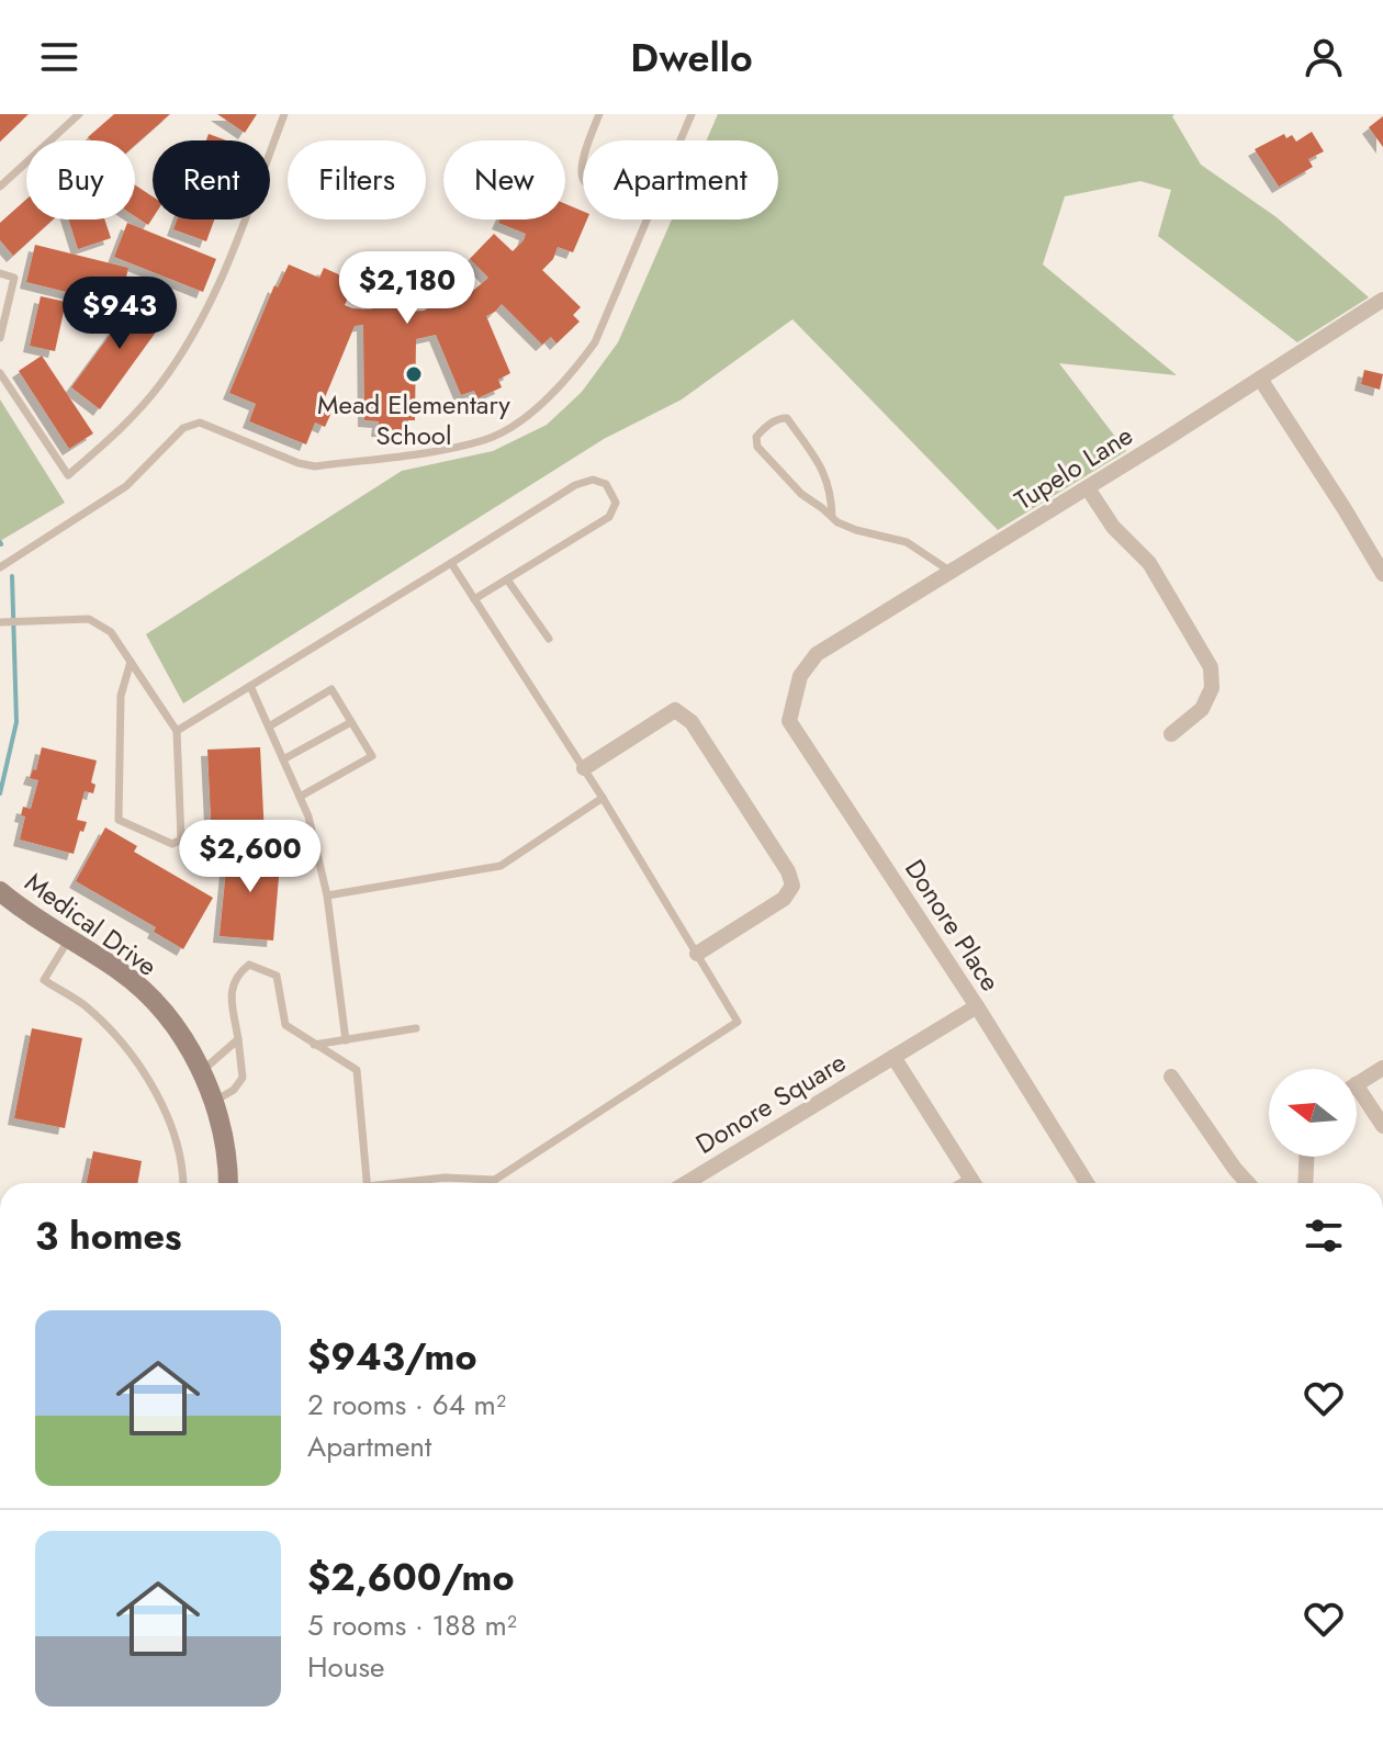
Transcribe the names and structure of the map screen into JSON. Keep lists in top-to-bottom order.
{
  "streets": {
    "street": [
      "Tupelo Lane",
      "Medical Drive",
      "Donore Place",
      "Donore Square"
    ]
  },
  "crossings": [
    ["Tupelo Lane", "Donore Place"],
    ["Donore Place", "Donore Square"]
  ],
  "places": ["Mead Elementary School"],
  "north": "left",
  "page": {
    "header": "Dwello",
    "chip": [
      "Buy",
      "Rent",
      "Filters",
      "New",
      "Apartment"
    ],
    "price": ["$2,180", "$943", "$2,600"],
    "heading": "3 homes",
    "list": [
      {
        "name": "$943/mo",
        "note": "2 rooms · 64 m² · Apartment"
      },
      {
        "name": "$2,600/mo",
        "note": "5 rooms · 188 m² · House"
      }
    ]
  }
}
